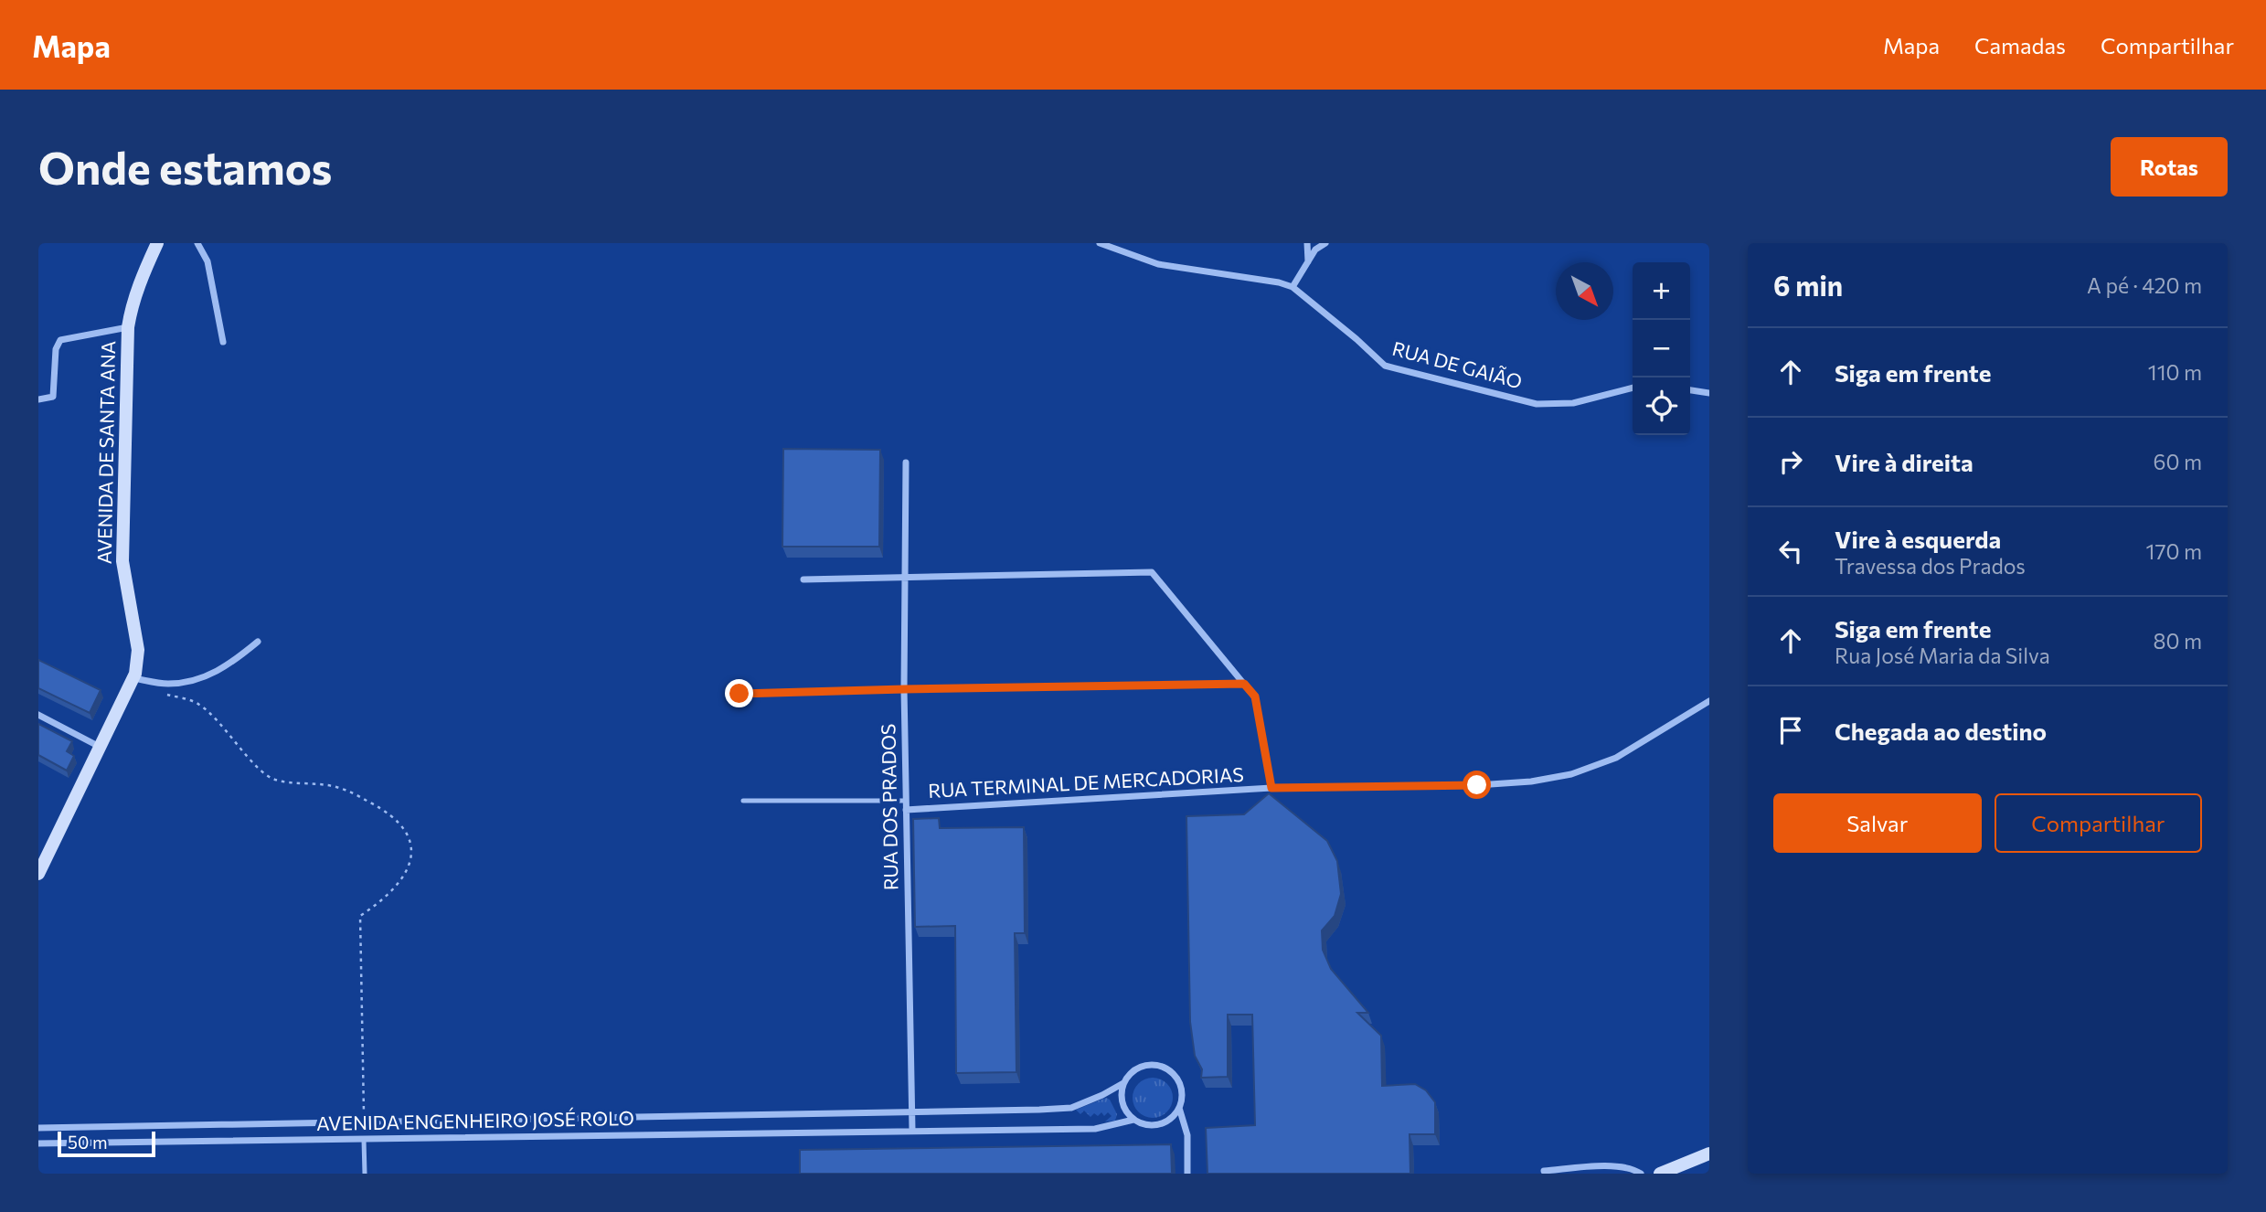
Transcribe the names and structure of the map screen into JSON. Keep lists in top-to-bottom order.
{
  "streets": {
    "street": [
      "RUA DE GAIÃO",
      "AVENIDA DE SANTA ANA",
      "RUA TERMINAL DE MERCADORIAS",
      "RUA DOS PRADOS",
      "AVENIDA ENGENHEIRO JOSÉ ROLO"
    ]
  },
  "crossings": [
    ["RUA TERMINAL DE MERCADORIAS", "RUA DOS PRADOS"],
    ["RUA DOS PRADOS", "AVENIDA ENGENHEIRO JOSÉ ROLO"]
  ],
  "scale_bar": "50 m",
  "north": "bottom right",
  "page": {
    "header": "Mapa",
    "nav": ["Mapa", "Camadas", "Compartilhar"],
    "buttons": [
      "Rotas",
      ["Salvar", "Compartilhar"]
    ],
    "title": "Onde estamos",
    "heading": ["6 min", "A pé · 420 m"],
    "map_buttons": ["+", "−"],
    "list": [
      ["Siga em frente", "110 m"],
      ["Vire à direita", "60 m"],
      ["Vire à esquerda", "Travessa dos Prados", "170 m"],
      ["Siga em frente", "Rua José Maria da Silva", "80 m"],
      "Chegada ao destino"
    ],
    "scale": "50 m"
  }
}
